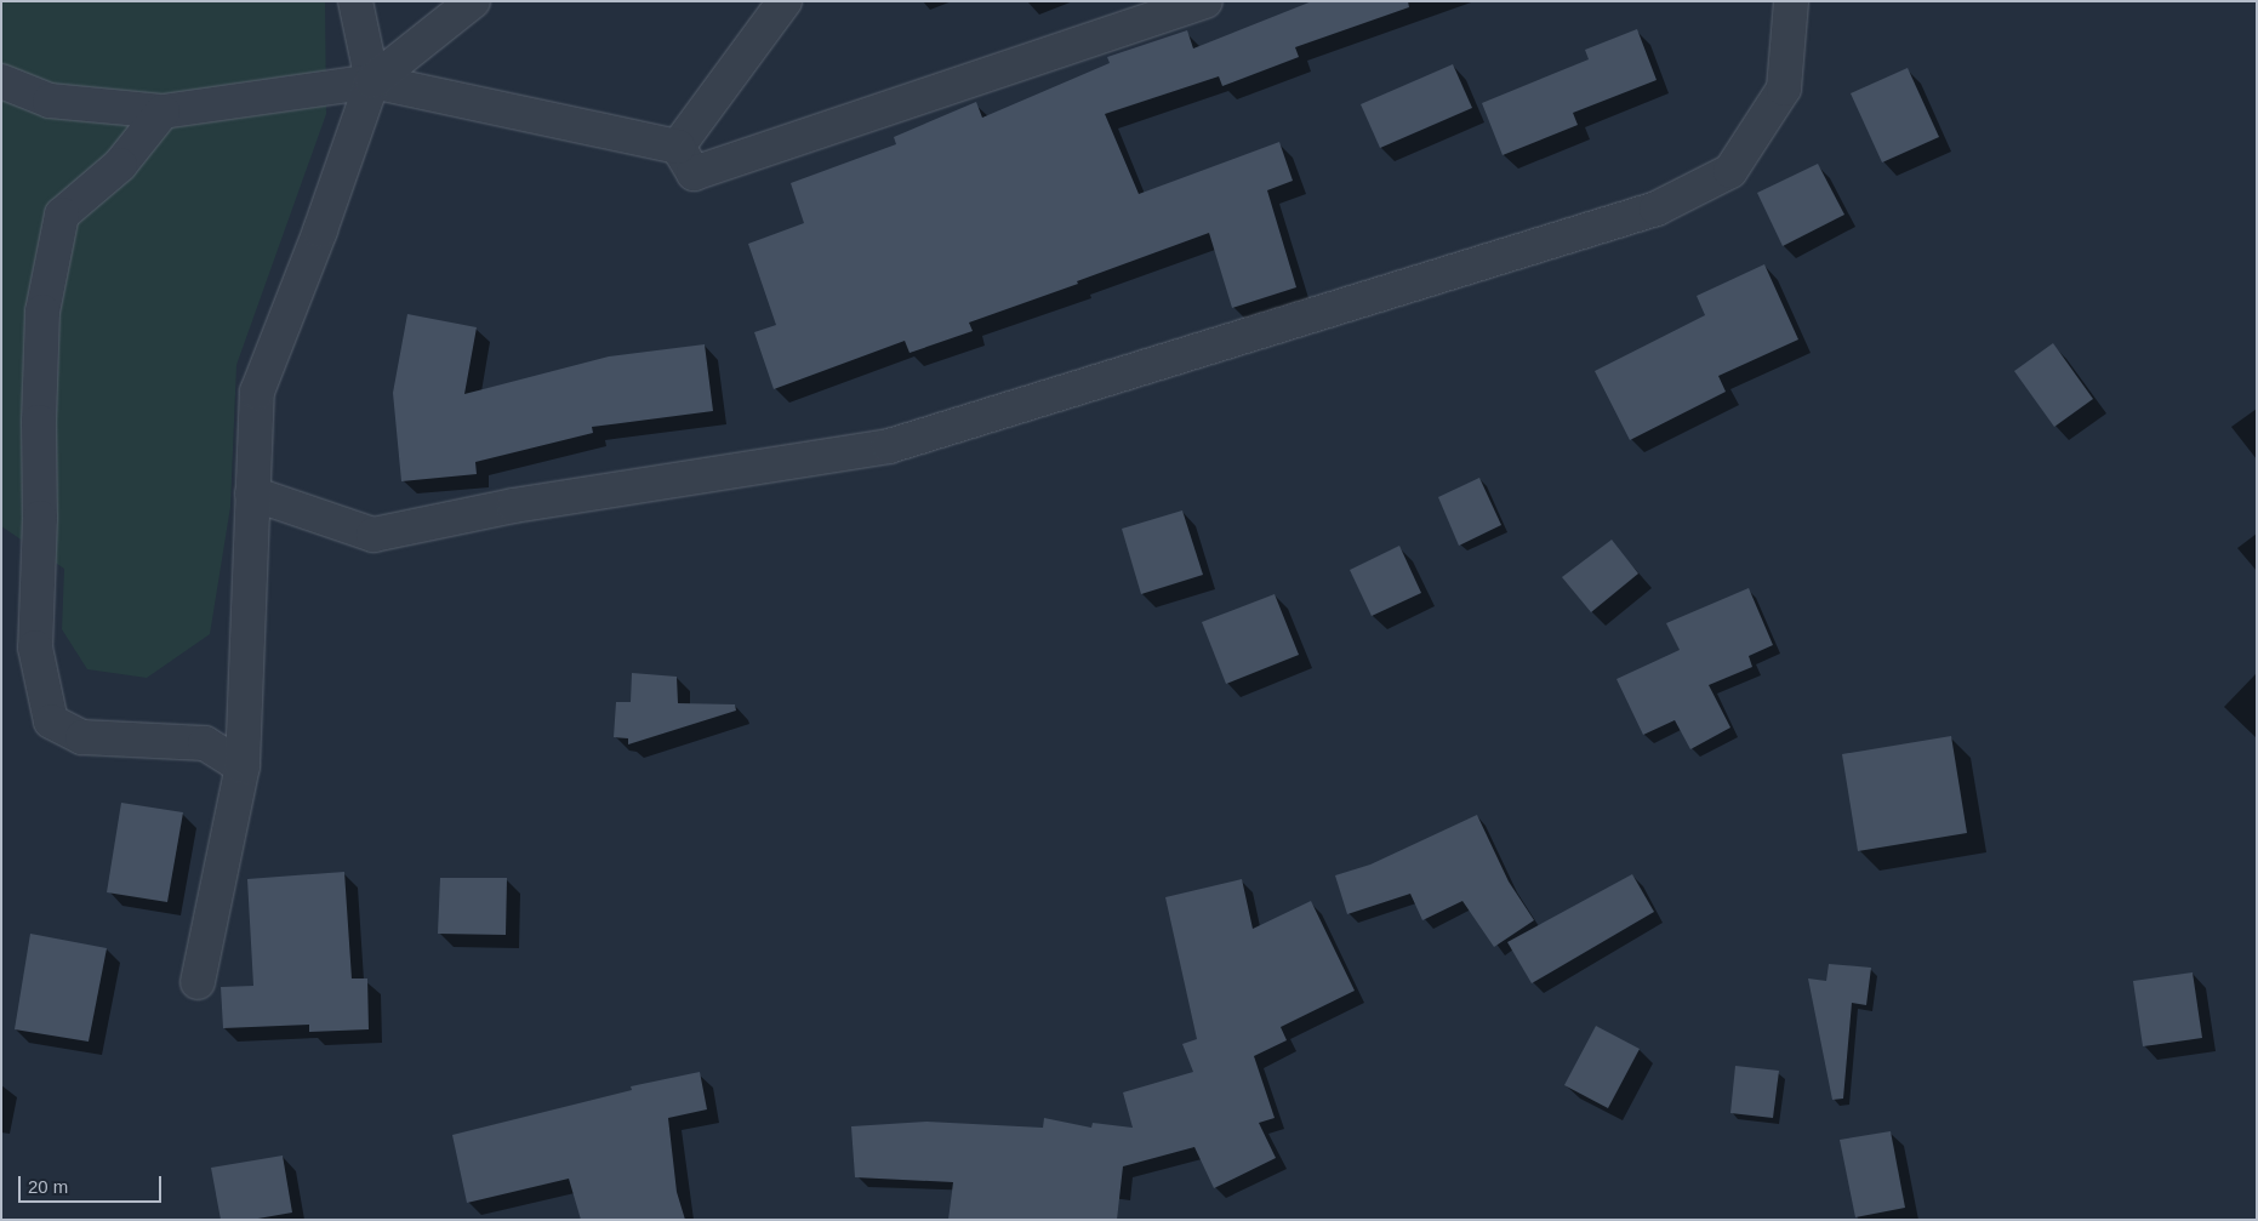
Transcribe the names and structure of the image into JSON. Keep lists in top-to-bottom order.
{
  "scale_bar": "20 m"
}
